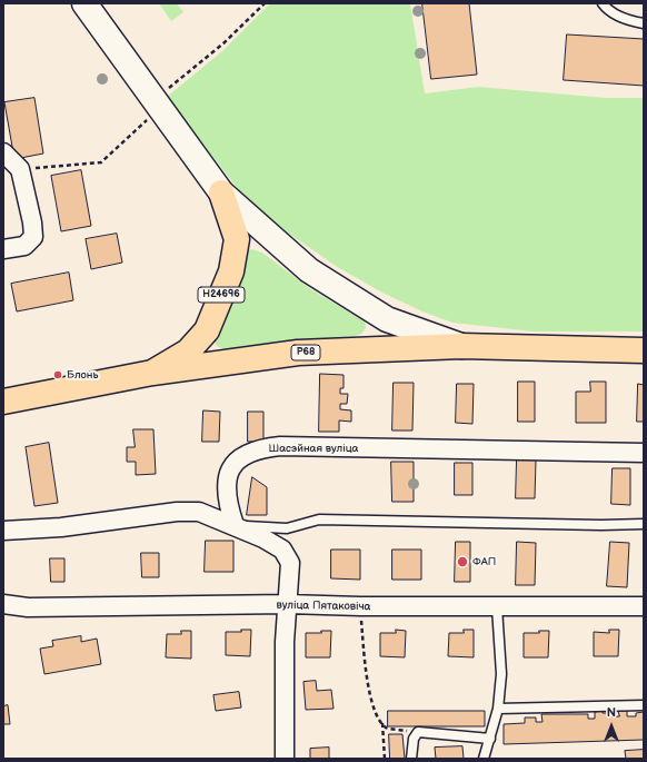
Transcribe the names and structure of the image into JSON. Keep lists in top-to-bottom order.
{
  "streets": {
    "main road": ["Н24696", "Р68"],
    "street": ["Шасэйная вуліца", "вуліца Пятаковіча"]
  },
  "crossings": [
    ["Н24696", "Р68"]
  ],
  "places": ["Блонь", "ФАП"],
  "north": "top"
}
